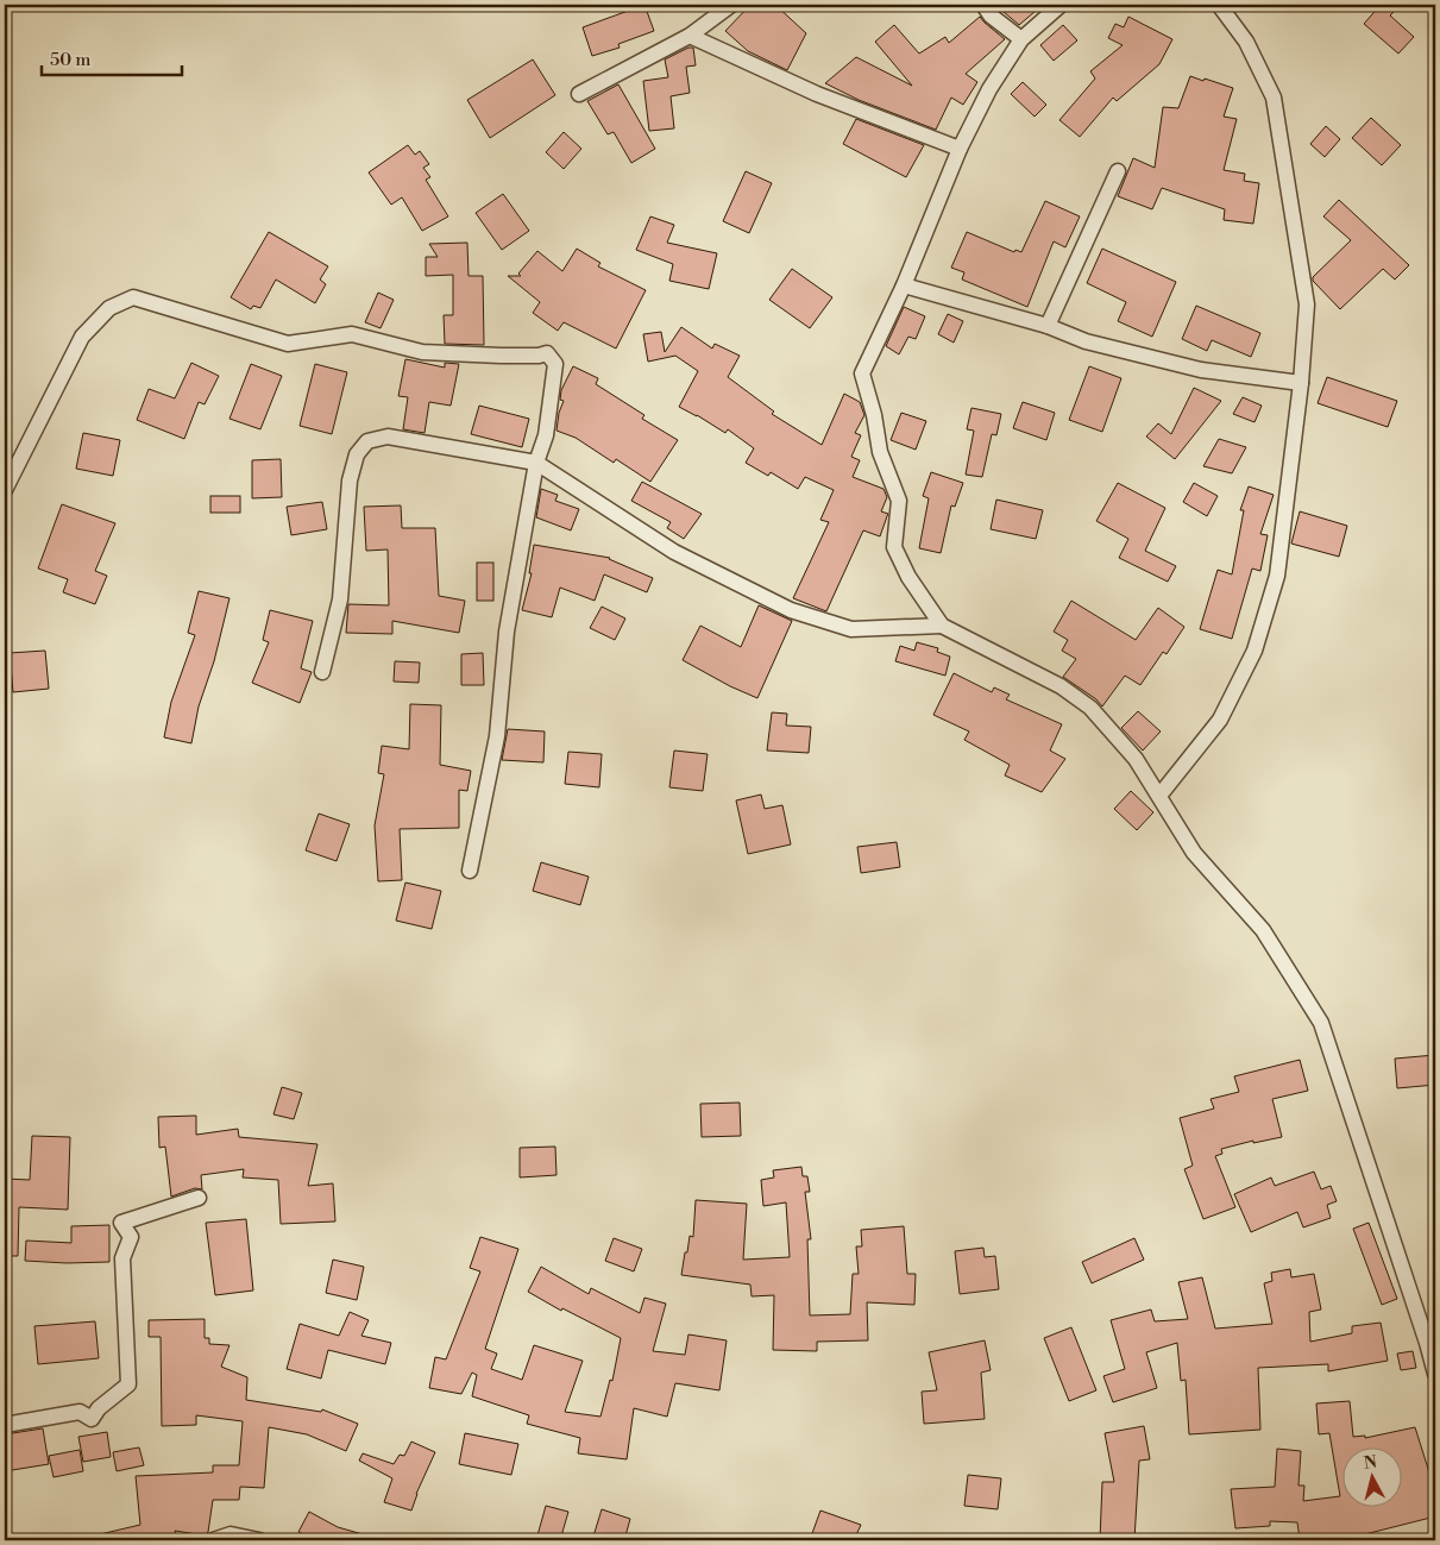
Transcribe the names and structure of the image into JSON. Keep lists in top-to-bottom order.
{
  "scale_bar": "50 m",
  "north": "top"
}
